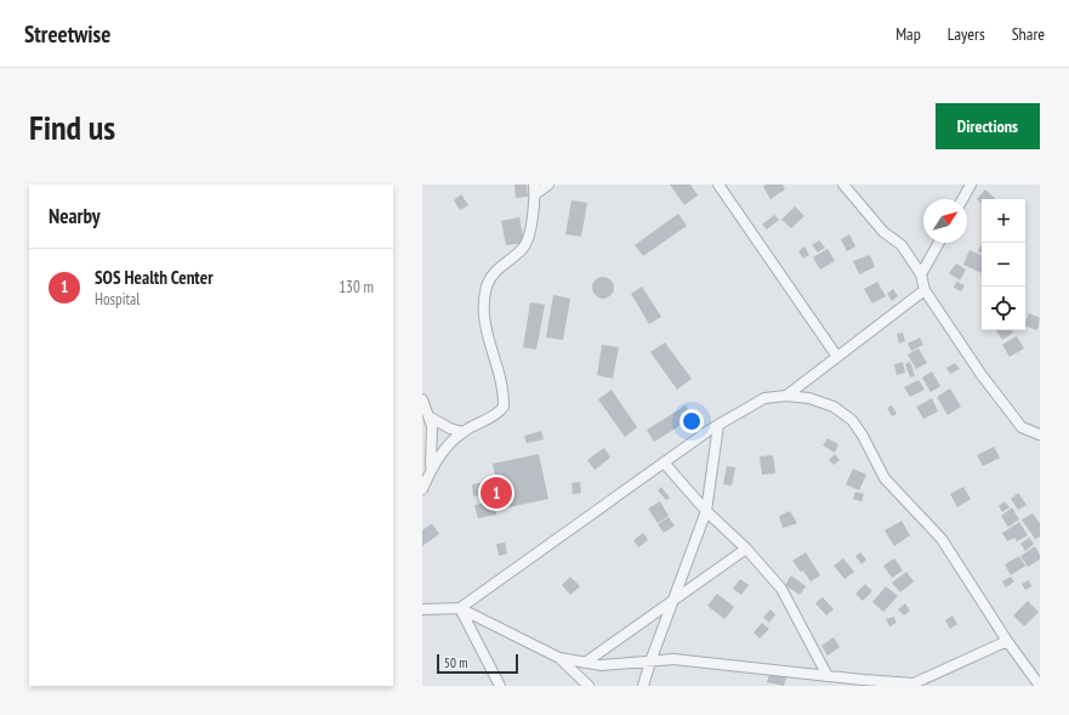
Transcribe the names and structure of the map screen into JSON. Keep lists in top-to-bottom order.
{
  "scale_bar": "50 m",
  "north": "top right",
  "page": {
    "header": "Streetwise",
    "nav": ["Map", "Layers", "Share"],
    "buttons": "Directions",
    "title": "Find us",
    "heading": "Nearby",
    "map_buttons": ["+", "−"],
    "list": [
      {
        "mark": "1",
        "name": "SOS Health Center",
        "note": "Hospital",
        "value": "130 m"
      }
    ],
    "pins": "1",
    "scale": "50 m"
  }
}
